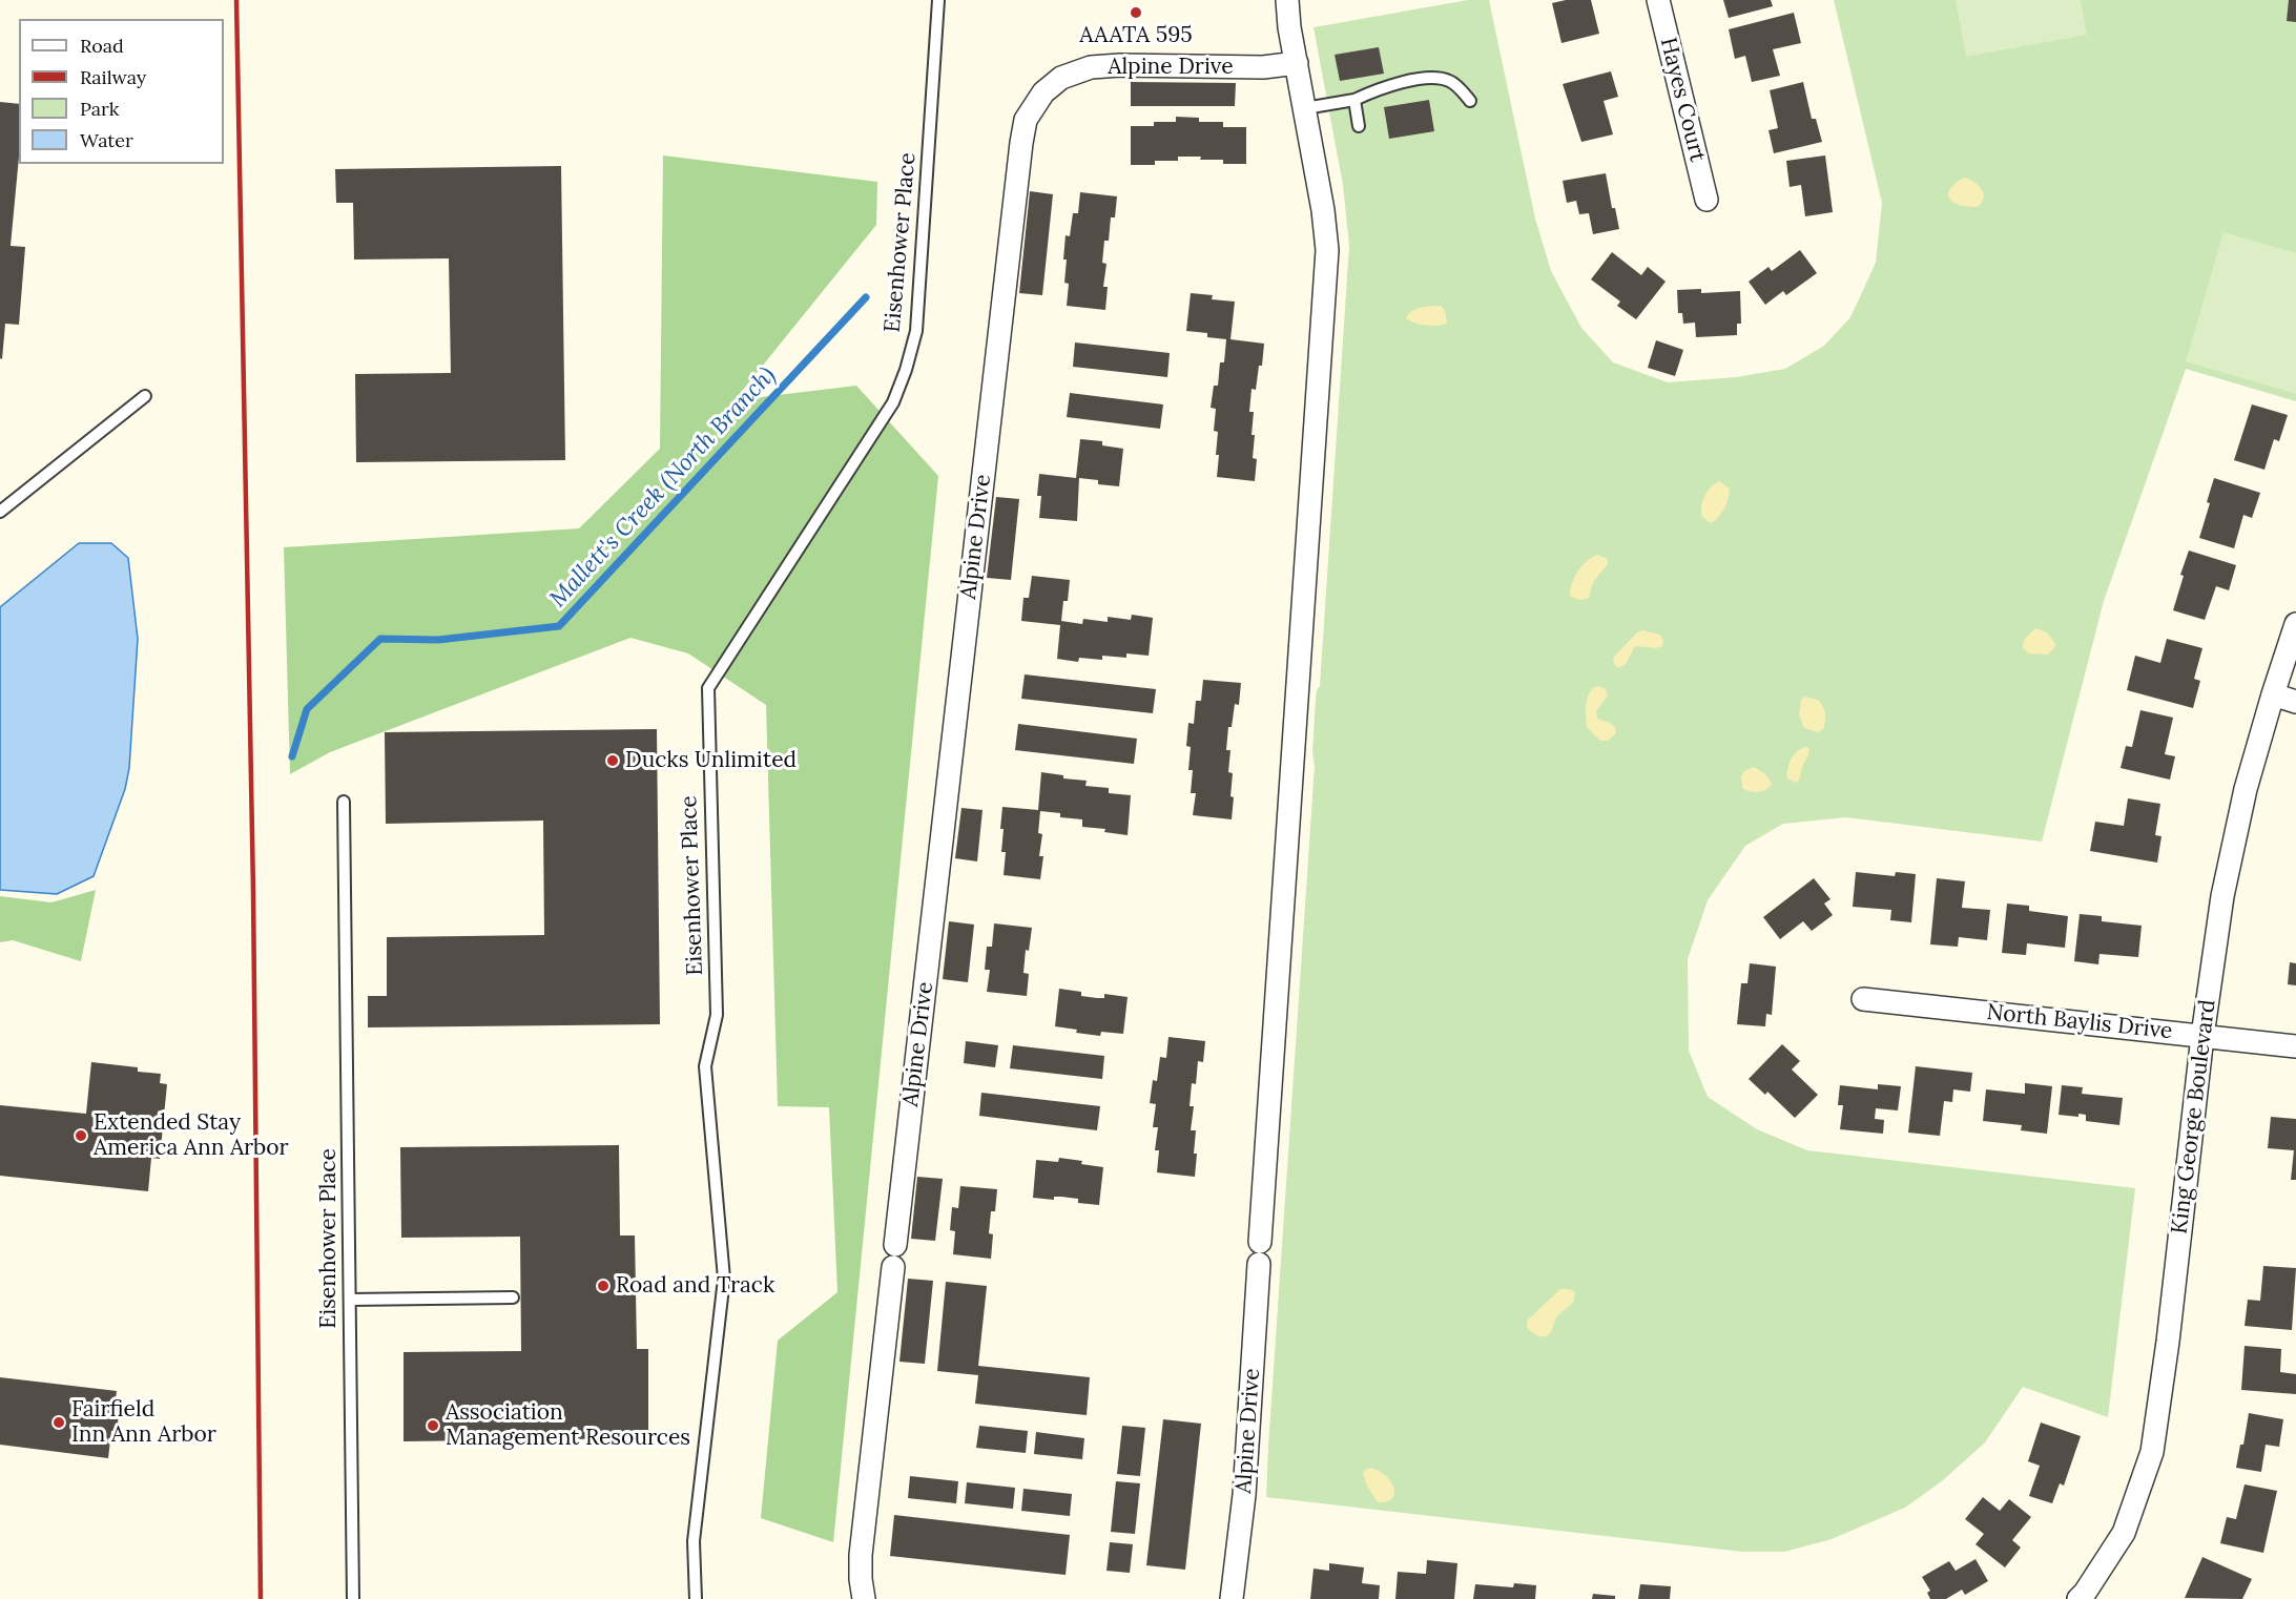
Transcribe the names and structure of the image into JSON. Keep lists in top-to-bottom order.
{
  "streets": {
    "street": [
      "Alpine Drive",
      "Hayes Court",
      "North Baylis Drive",
      "King George Boulevard"
    ],
    "lane": ["Eisenhower Place"]
  },
  "crossings": [
    ["North Baylis Drive", "King George Boulevard"]
  ],
  "water": ["Mallett's Creek (North Branch)"],
  "places": [
    "AAATA 595",
    "Ducks Unlimited",
    "Extended Stay America Ann Arbor",
    "Road and Track",
    "Fairfield Inn Ann Arbor",
    "Association Management Resources"
  ],
  "legend": [
    "Road",
    "Railway",
    "Park",
    "Water"
  ]
}
